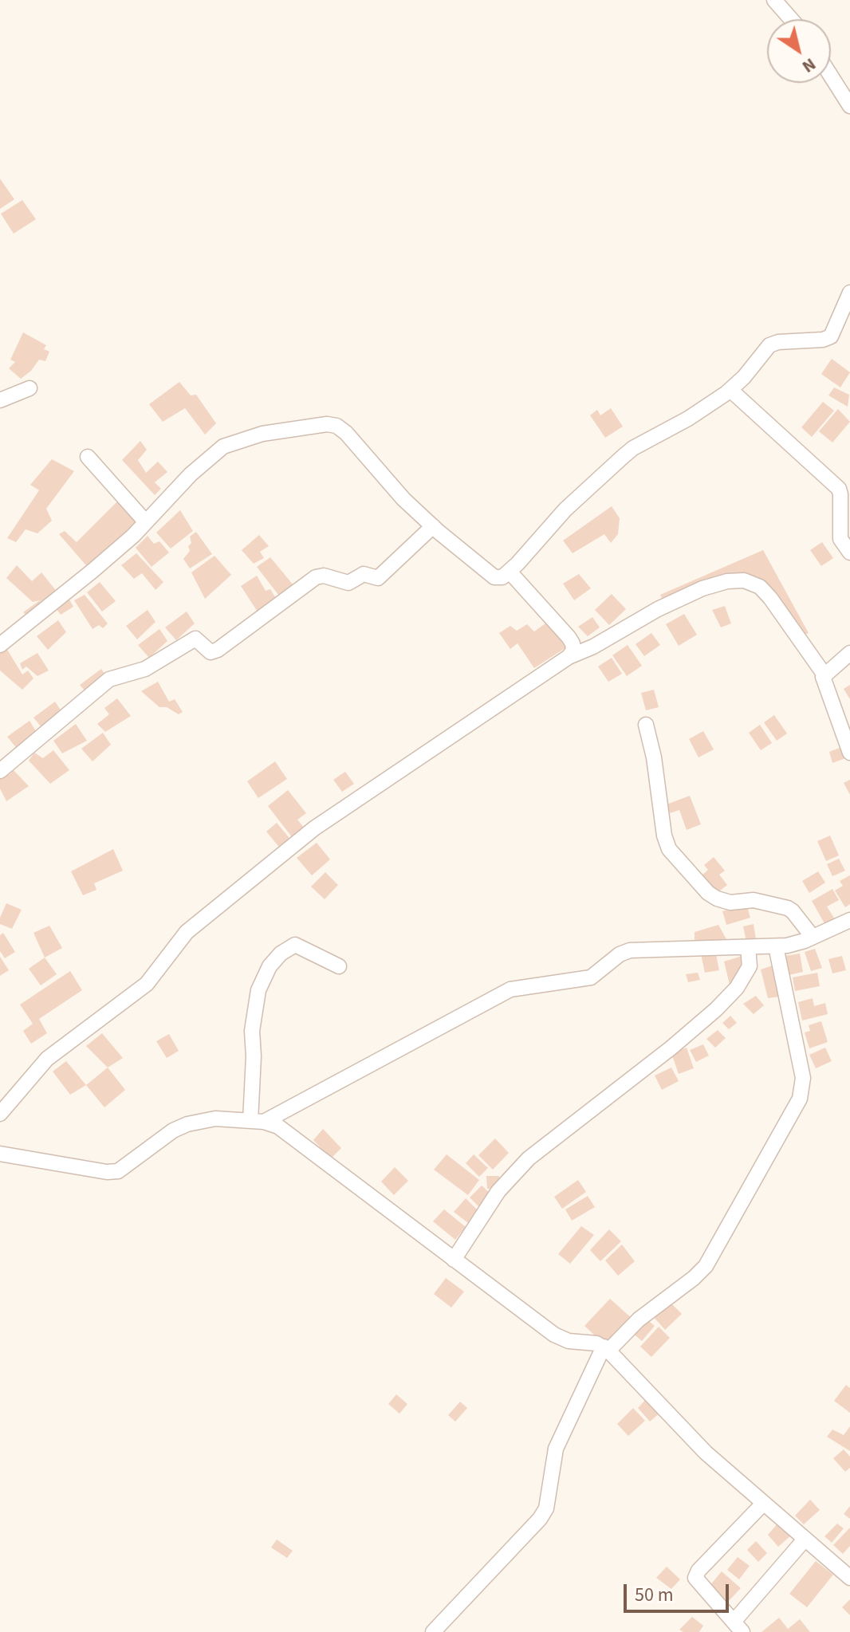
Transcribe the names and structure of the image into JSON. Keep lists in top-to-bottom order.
{
  "scale_bar": "50 m",
  "north": "bottom right"
}
